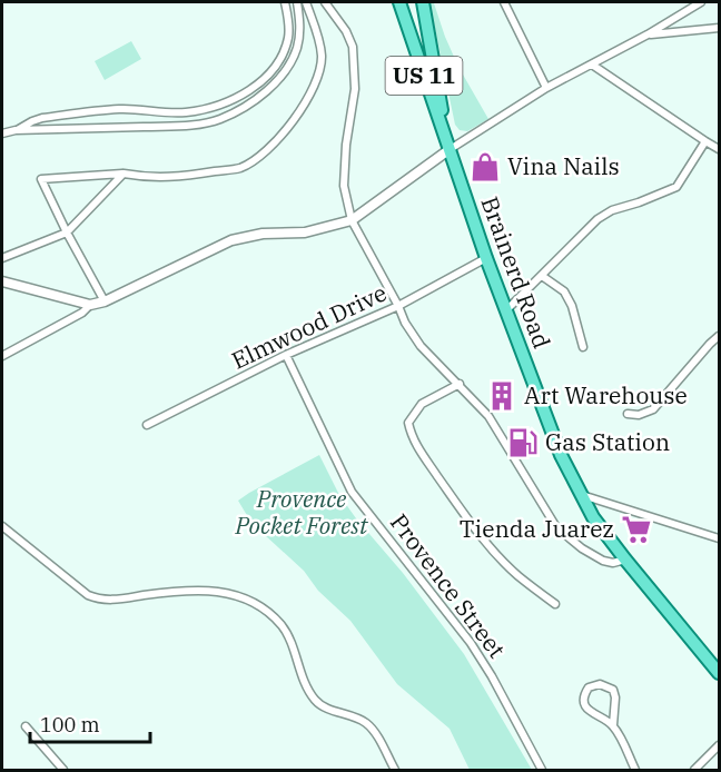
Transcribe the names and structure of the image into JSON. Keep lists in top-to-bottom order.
{
  "streets": {
    "main road": ["US 11", "Brainerd Road"],
    "street": ["Elmwood Drive", "Provence Street"]
  },
  "crossings": [
    ["Brainerd Road", "Elmwood Drive"],
    ["Elmwood Drive", "Provence Street"]
  ],
  "parks": ["Provence Pocket Forest"],
  "places": {
    "shop": ["Vina Nails"],
    "building": ["Art Warehouse"],
    "fuel station": ["Gas Station"],
    "supermarket": ["Tienda Juarez"]
  },
  "scale_bar": "100 m"
}
